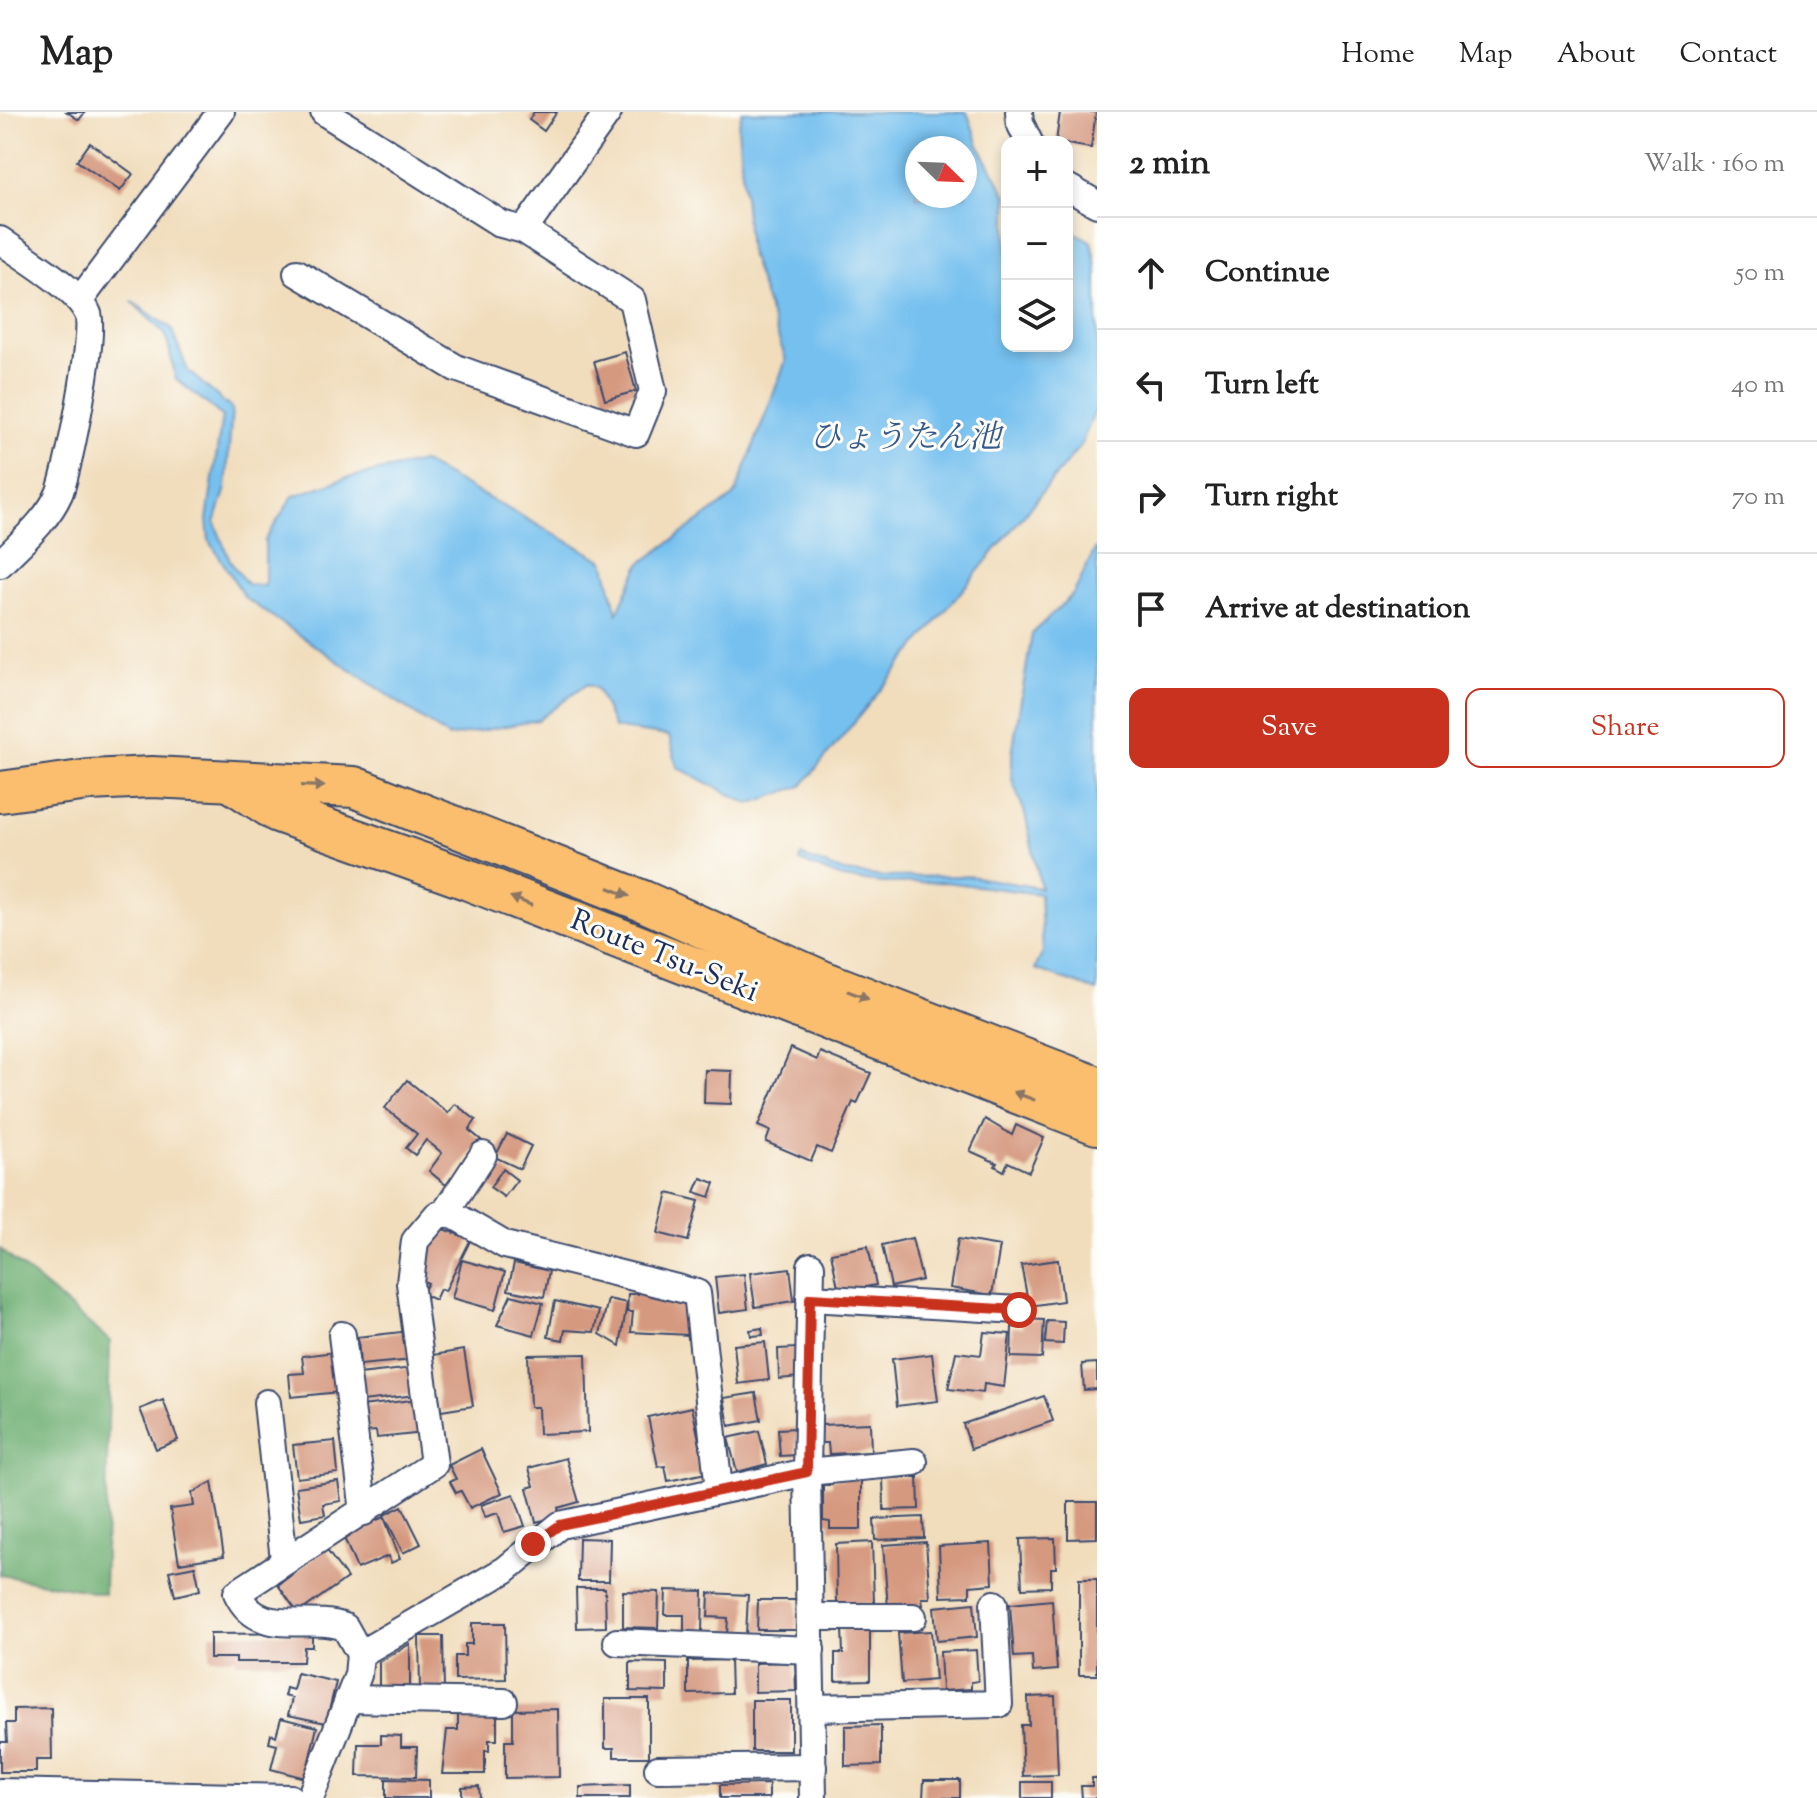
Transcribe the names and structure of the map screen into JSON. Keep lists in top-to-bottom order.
{
  "streets": {
    "main road": ["Route Tsu-Seki"]
  },
  "water": ["ひょうたん池"],
  "north": "bottom right",
  "page": {
    "header": "Map",
    "nav": [
      "Home",
      "Map",
      "About",
      "Contact"
    ],
    "heading": ["2 min", "Walk · 160 m"],
    "map_buttons": ["+", "−"],
    "list": [
      ["Continue", "50 m"],
      ["Turn left", "40 m"],
      ["Turn right", "70 m"],
      "Arrive at destination"
    ],
    "buttons": ["Save", "Share"]
  }
}
